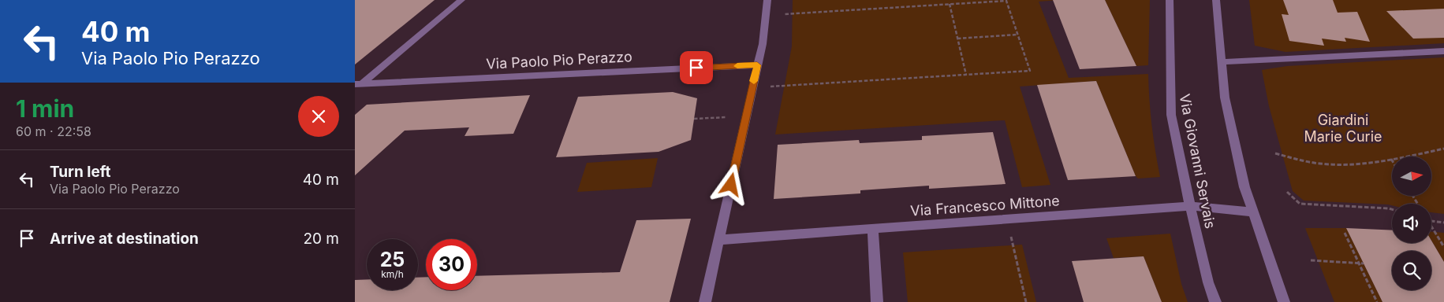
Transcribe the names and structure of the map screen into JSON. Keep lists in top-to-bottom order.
{
  "streets": {
    "street": ["Via Paolo Pio Perazzo", "Via Giovanni Servais", "Via Francesco Mittone"]
  },
  "crossings": [
    ["Via Giovanni Servais", "Via Francesco Mittone"]
  ],
  "parks": ["Giardini Marie Curie"],
  "north": "right",
  "page": {
    "turn": ["40 m", "Via Paolo Pio Perazzo"],
    "heading": ["1 min", "60 m · 22:58"],
    "list": [
      {
        "name": "Turn left",
        "note": "Via Paolo Pio Perazzo",
        "value": "40 m"
      },
      {
        "name": "Arrive at destination",
        "value": "20 m"
      }
    ],
    "speed": "25 km/h",
    "limit": "30"
  }
}
